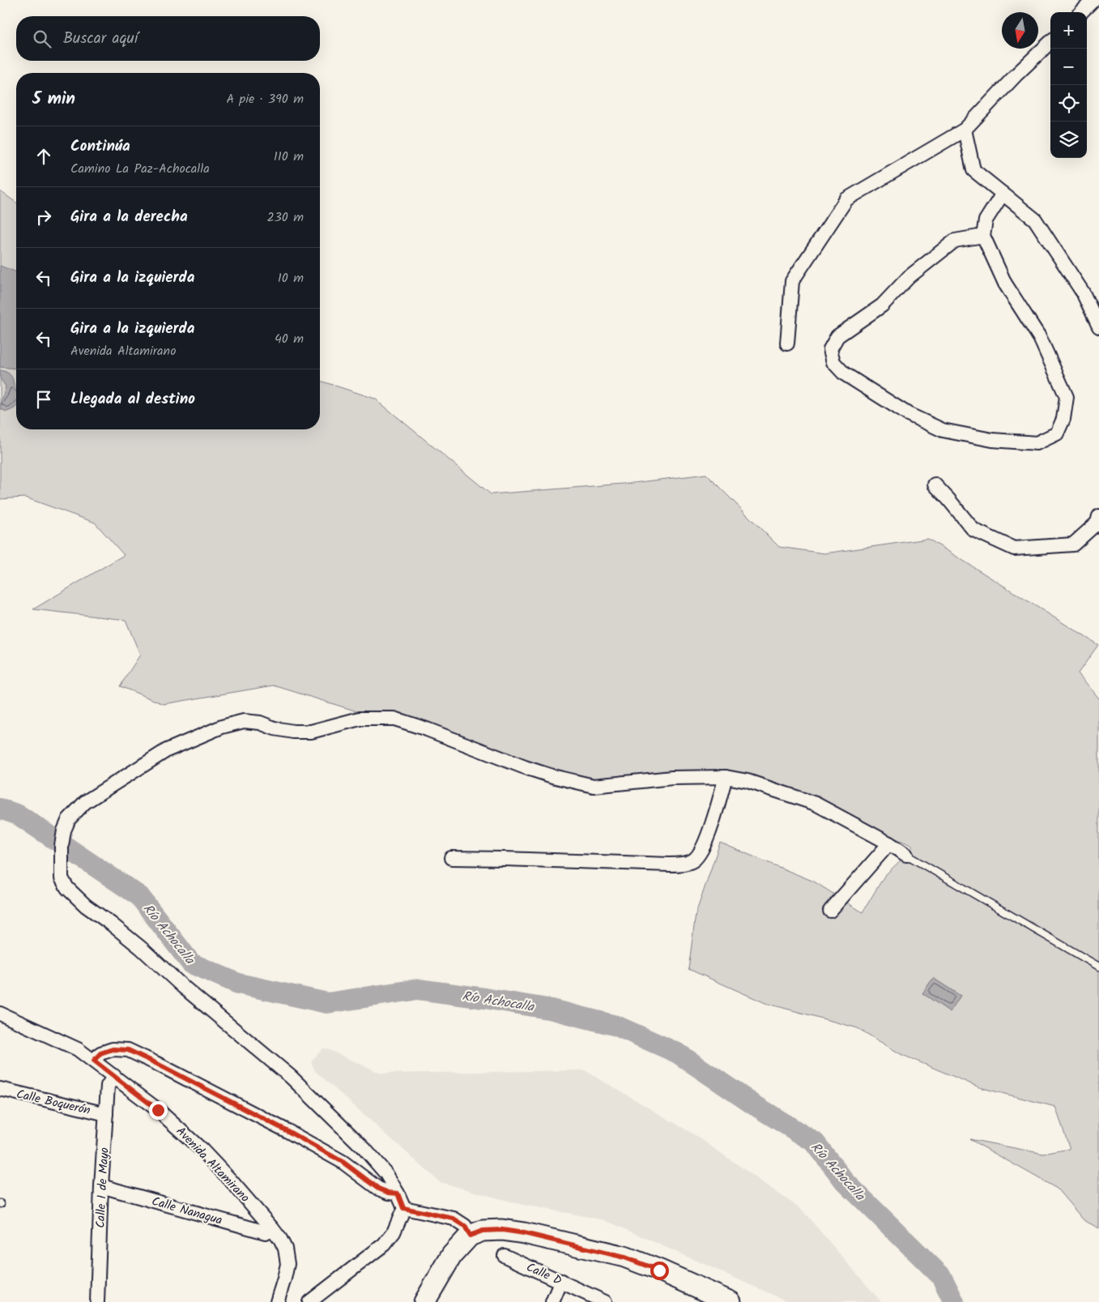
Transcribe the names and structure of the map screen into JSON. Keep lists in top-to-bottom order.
{
  "streets": {
    "street": [
      "Calle Boquerón",
      "Avenida Altamirano",
      "Calle 1 de Mayo",
      "Calle Nanagua",
      "Calle D"
    ]
  },
  "crossings": [
    ["Calle Boquerón", "Calle 1 de Mayo"],
    ["Avenida Altamirano", "Calle 1 de Mayo"],
    ["Avenida Altamirano", "Calle Nanagua"],
    ["Calle 1 de Mayo", "Calle Nanagua"]
  ],
  "water": ["Río Achocalla"],
  "north": "bottom",
  "page": {
    "map_buttons": ["+", "−"],
    "search": "Buscar aquí",
    "heading": ["5 min", "A pie · 390 m"],
    "list": [
      ["Continúa", "Camino La Paz-Achocalla", "110 m"],
      ["Gira a la derecha", "230 m"],
      ["Gira a la izquierda", "10 m"],
      ["Gira a la izquierda", "Avenida Altamirano", "40 m"],
      "Llegada al destino"
    ]
  }
}
